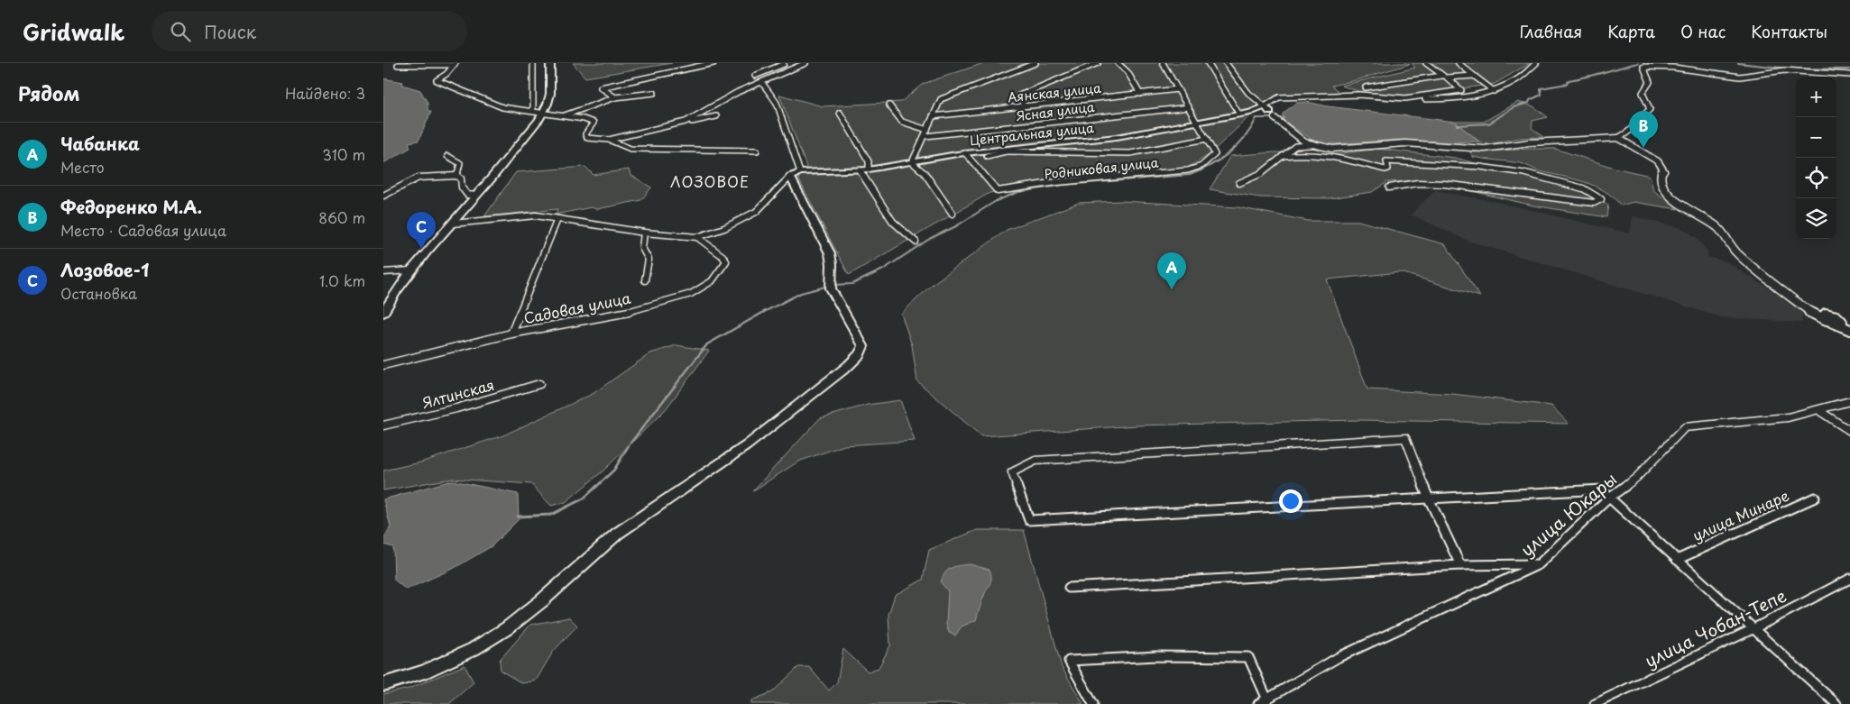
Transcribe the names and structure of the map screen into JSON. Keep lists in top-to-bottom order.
{
  "streets": {
    "main road": ["Центральная улица"],
    "street": [
      "Аянская улица",
      "Ясная улица",
      "Родниковая улица",
      "Садовая улица",
      "Ялтинская",
      "улица Юкары",
      "улица Минаре",
      "улица Чобан-Тепе"
    ]
  },
  "crossings": [
    ["Аянская улица", "Родниковая улица"],
    ["Ясная улица", "Родниковая улица"],
    ["Центральная улица", "Родниковая улица"]
  ],
  "districts": ["ЛОЗОВОЕ"],
  "page": {
    "header": "Gridwalk",
    "search": "Поиск",
    "nav": [
      "Главная",
      "Карта",
      "О нас",
      "Контакты"
    ],
    "heading": ["Рядом", "Найдено: 3"],
    "map_buttons": ["+", "−"],
    "pins": ["B", "C", "A"],
    "list": [
      {
        "mark": "A",
        "name": "Чабанка",
        "note": "Место",
        "value": "310 m"
      },
      {
        "mark": "B",
        "name": "Федоренко М.А.",
        "note": "Место · Садовая улица",
        "value": "860 m"
      },
      {
        "mark": "C",
        "name": "Лозовое-1",
        "note": "Остановка",
        "value": "1.0 km"
      }
    ]
  }
}
